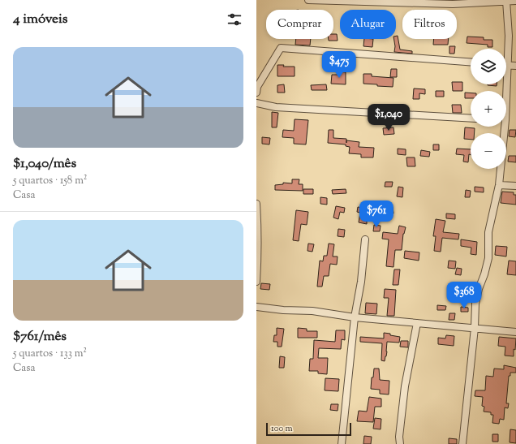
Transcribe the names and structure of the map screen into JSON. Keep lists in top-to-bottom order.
{
  "scale_bar": "100 m",
  "page": {
    "heading": "4 imóveis",
    "chip": ["Comprar", "Alugar", "Filtros"],
    "list": [
      {
        "name": "$1,040/mês",
        "note": "5 quartos · 158 m² · Casa"
      },
      {
        "name": "$761/mês",
        "note": "5 quartos · 133 m² · Casa"
      }
    ],
    "map_buttons": ["+", "−"],
    "price": [
      "$475",
      "$1,040",
      "$761",
      "$368"
    ],
    "scale": "100 m"
  }
}
